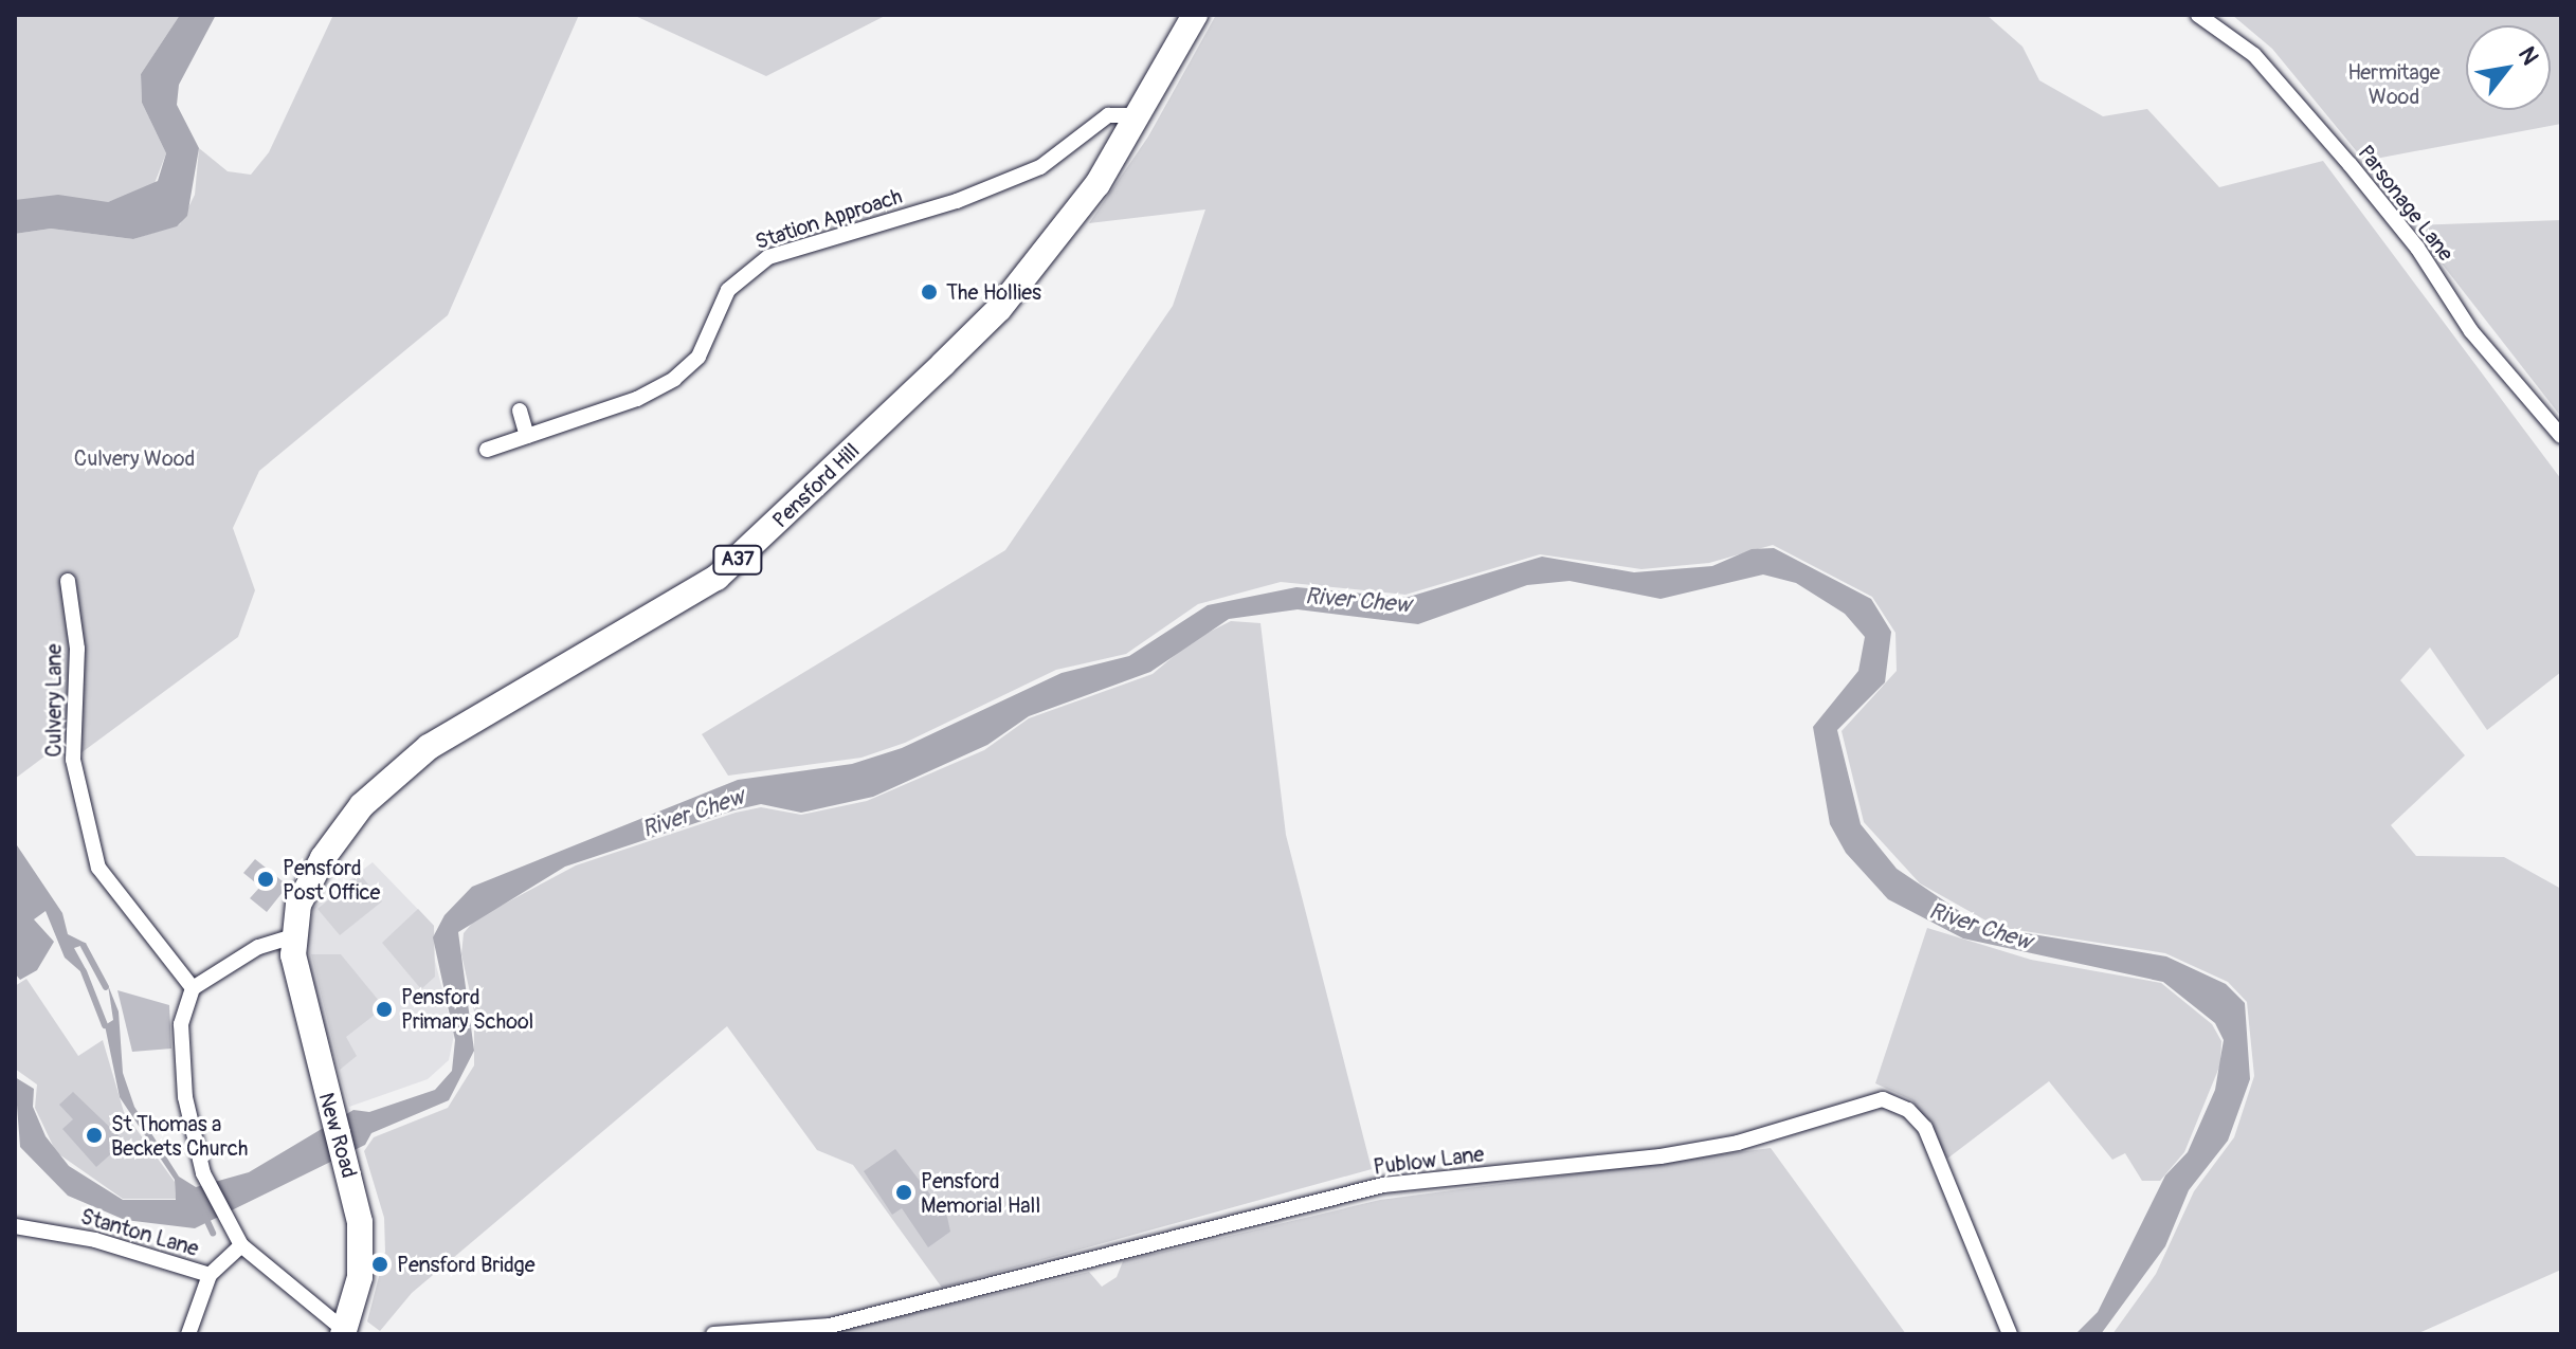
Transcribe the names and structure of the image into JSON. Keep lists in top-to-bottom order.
{
  "streets": {
    "highway": ["Pensford Hill", "A37", "New Road"],
    "street": [
      "Parsonage Lane",
      "Station Approach",
      "Culvery Lane",
      "Publow Lane",
      "Stanton Lane"
    ]
  },
  "crossings": [
    ["Station Approach", "Pensford Hill"],
    ["Pensford Hill", "New Road"]
  ],
  "water": ["River Chew"],
  "parks": ["Hermitage Wood", "Culvery Wood"],
  "places": [
    "The Hollies",
    "Pensford Post Office",
    "Pensford Primary School",
    "St Thomas a Beckets Church",
    "Pensford Memorial Hall",
    "Pensford Bridge"
  ],
  "north": "top right"
}
